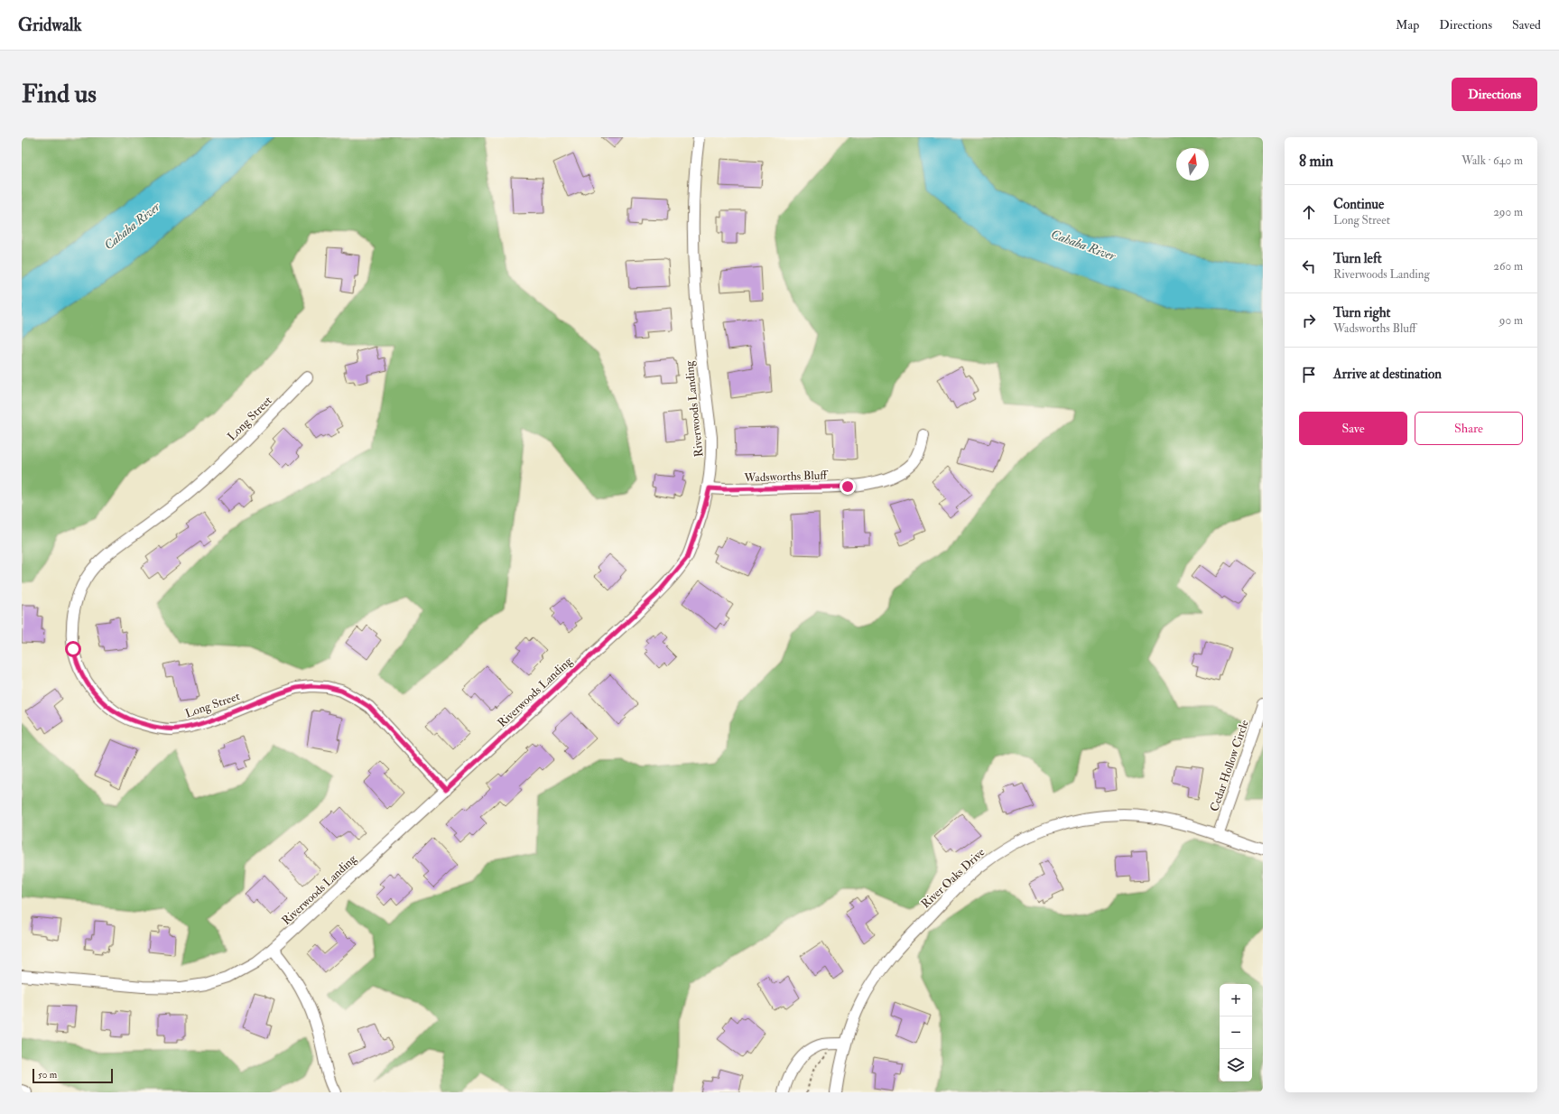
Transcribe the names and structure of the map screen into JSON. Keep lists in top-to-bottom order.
{
  "streets": {
    "street": [
      "Riverwoods Landing",
      "Long Street",
      "Wadsworths Bluff",
      "Cedar Hollow Circle",
      "River Oaks Drive"
    ]
  },
  "crossings": [
    ["Riverwoods Landing", "Long Street"],
    ["Riverwoods Landing", "Wadsworths Bluff"],
    ["Cedar Hollow Circle", "River Oaks Drive"]
  ],
  "water": ["Cahaba River"],
  "scale_bar": "50 m",
  "north": "top",
  "page": {
    "header": "Gridwalk",
    "nav": ["Map", "Directions", "Saved"],
    "buttons": [
      "Directions",
      ["Save", "Share"]
    ],
    "title": "Find us",
    "heading": ["8 min", "Walk · 640 m"],
    "list": [
      ["Continue", "Long Street", "290 m"],
      ["Turn left", "Riverwoods Landing", "260 m"],
      ["Turn right", "Wadsworths Bluff", "90 m"],
      "Arrive at destination"
    ],
    "map_buttons": ["+", "−"],
    "scale": "50 m"
  }
}
